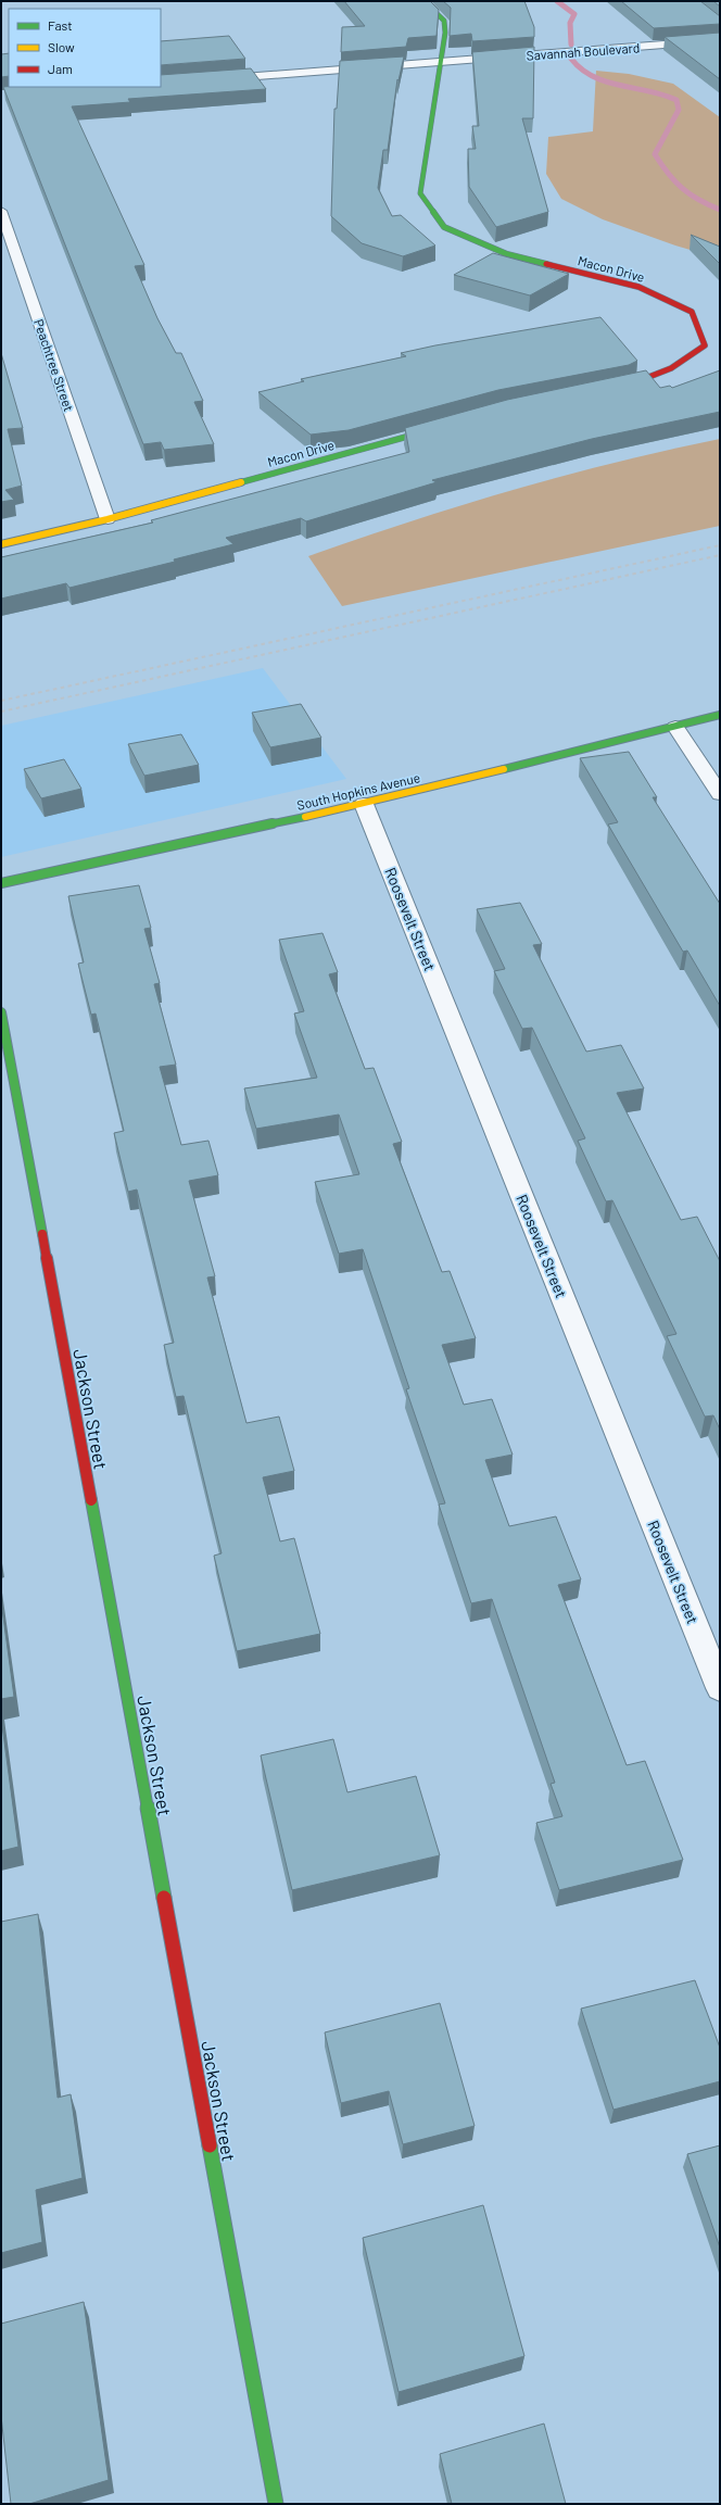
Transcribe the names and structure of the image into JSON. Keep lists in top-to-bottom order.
{
  "streets": {
    "street": [
      "Savannah Boulevard",
      "Macon Drive",
      "Peachtree Street",
      "South Hopkins Avenue",
      "Roosevelt Street",
      "Jackson Street"
    ]
  },
  "crossings": [
    ["Savannah Boulevard", "Macon Drive"],
    ["Macon Drive", "Peachtree Street"],
    ["South Hopkins Avenue", "Roosevelt Street"]
  ],
  "legend": ["Fast", "Slow", "Jam"]
}
